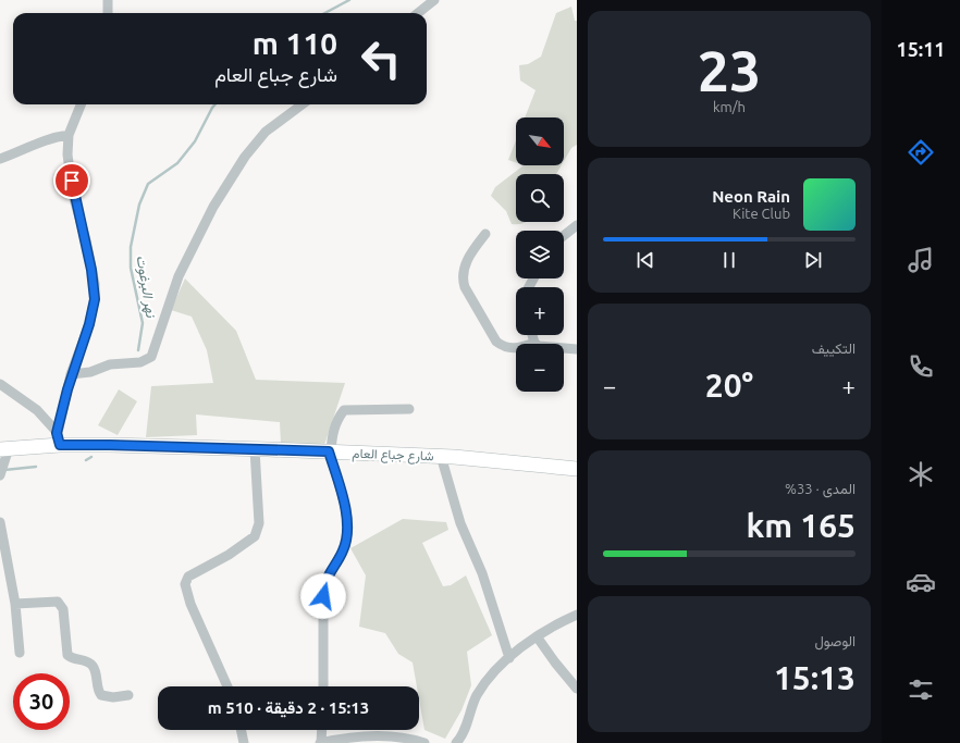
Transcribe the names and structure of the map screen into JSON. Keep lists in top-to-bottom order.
{
  "streets": {
    "main road": ["شارع جباع العام"]
  },
  "water": ["نهر البرغوت"],
  "north": "bottom right",
  "page": {
    "tabs": "15:11",
    "tile": [
      ["23", "km/h"],
      "التكييف",
      ["المدى · 33%", "165 km"],
      ["الوصول", "15:13"]
    ],
    "turn": ["110 m", "شارع جباع العام"],
    "map_buttons": ["+", "−"],
    "song": ["Neon Rain", "Kite Club"],
    "heat": ["−", "20°", "+"],
    "limit": "30",
    "trip": "15:13 · 2 دقيقة · 510 m"
  }
}
